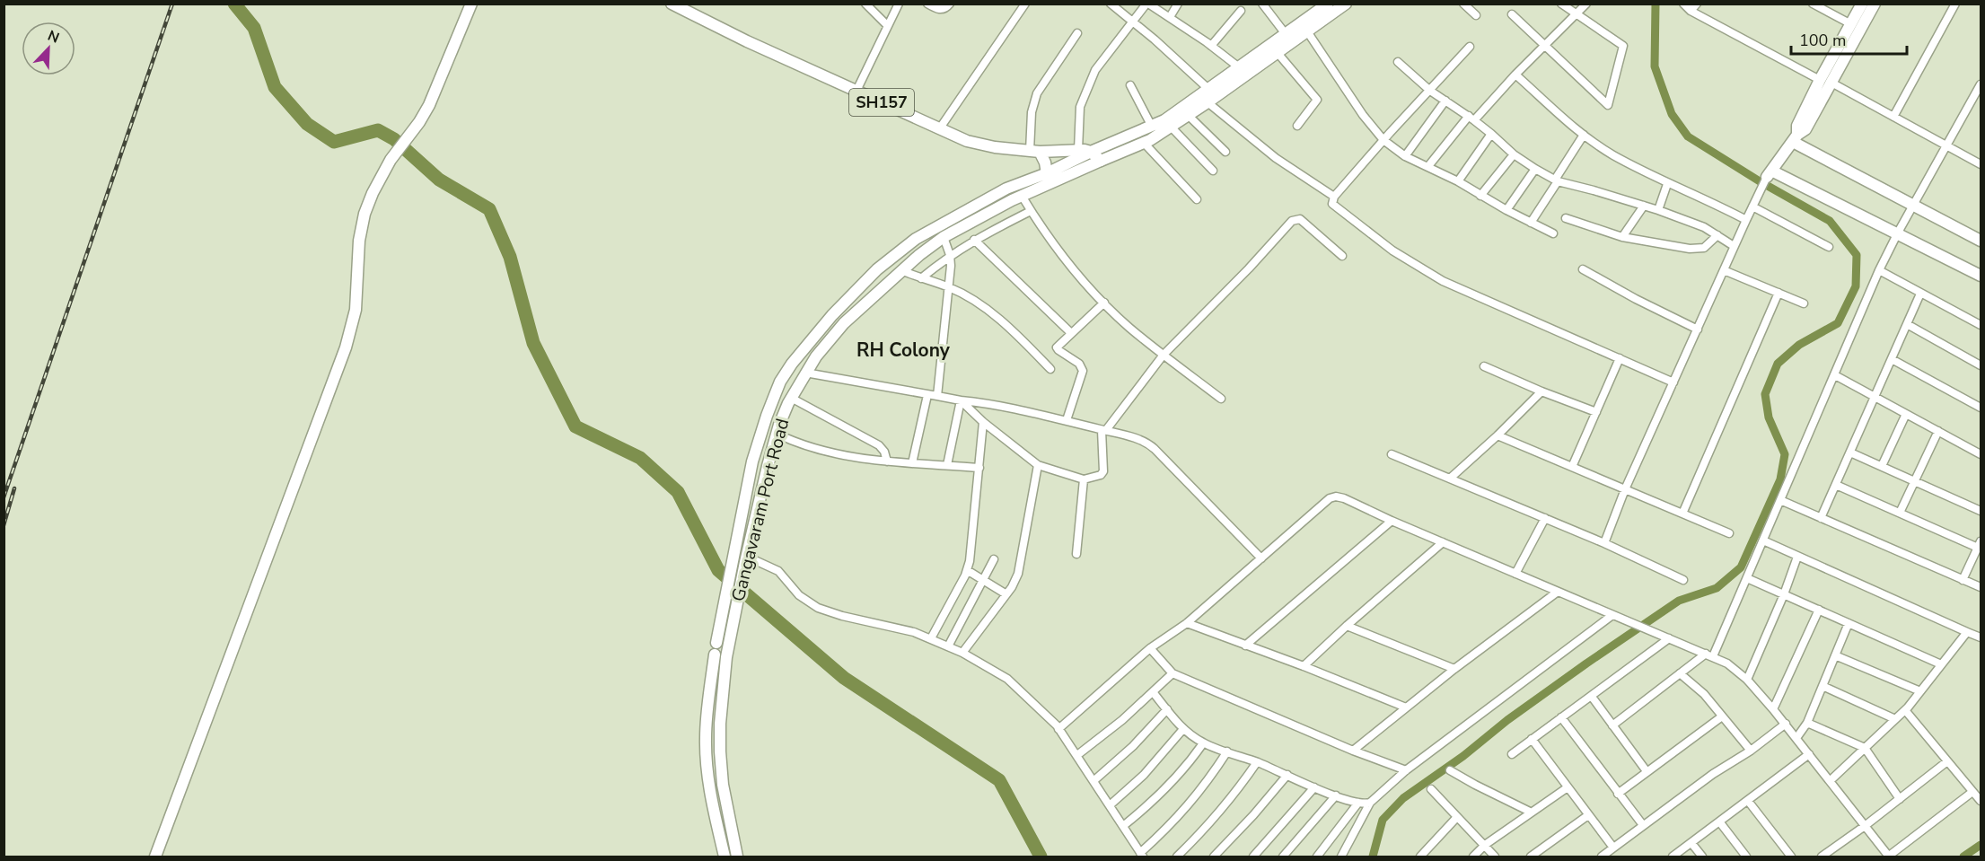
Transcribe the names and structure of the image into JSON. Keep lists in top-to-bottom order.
{
  "streets": {
    "street": ["SH157", "Gangavaram Port Road"]
  },
  "crossings": [
    ["SH157", "Gangavaram Port Road"]
  ],
  "districts": ["RH Colony"],
  "scale_bar": "100 m",
  "north": "top right"
}
